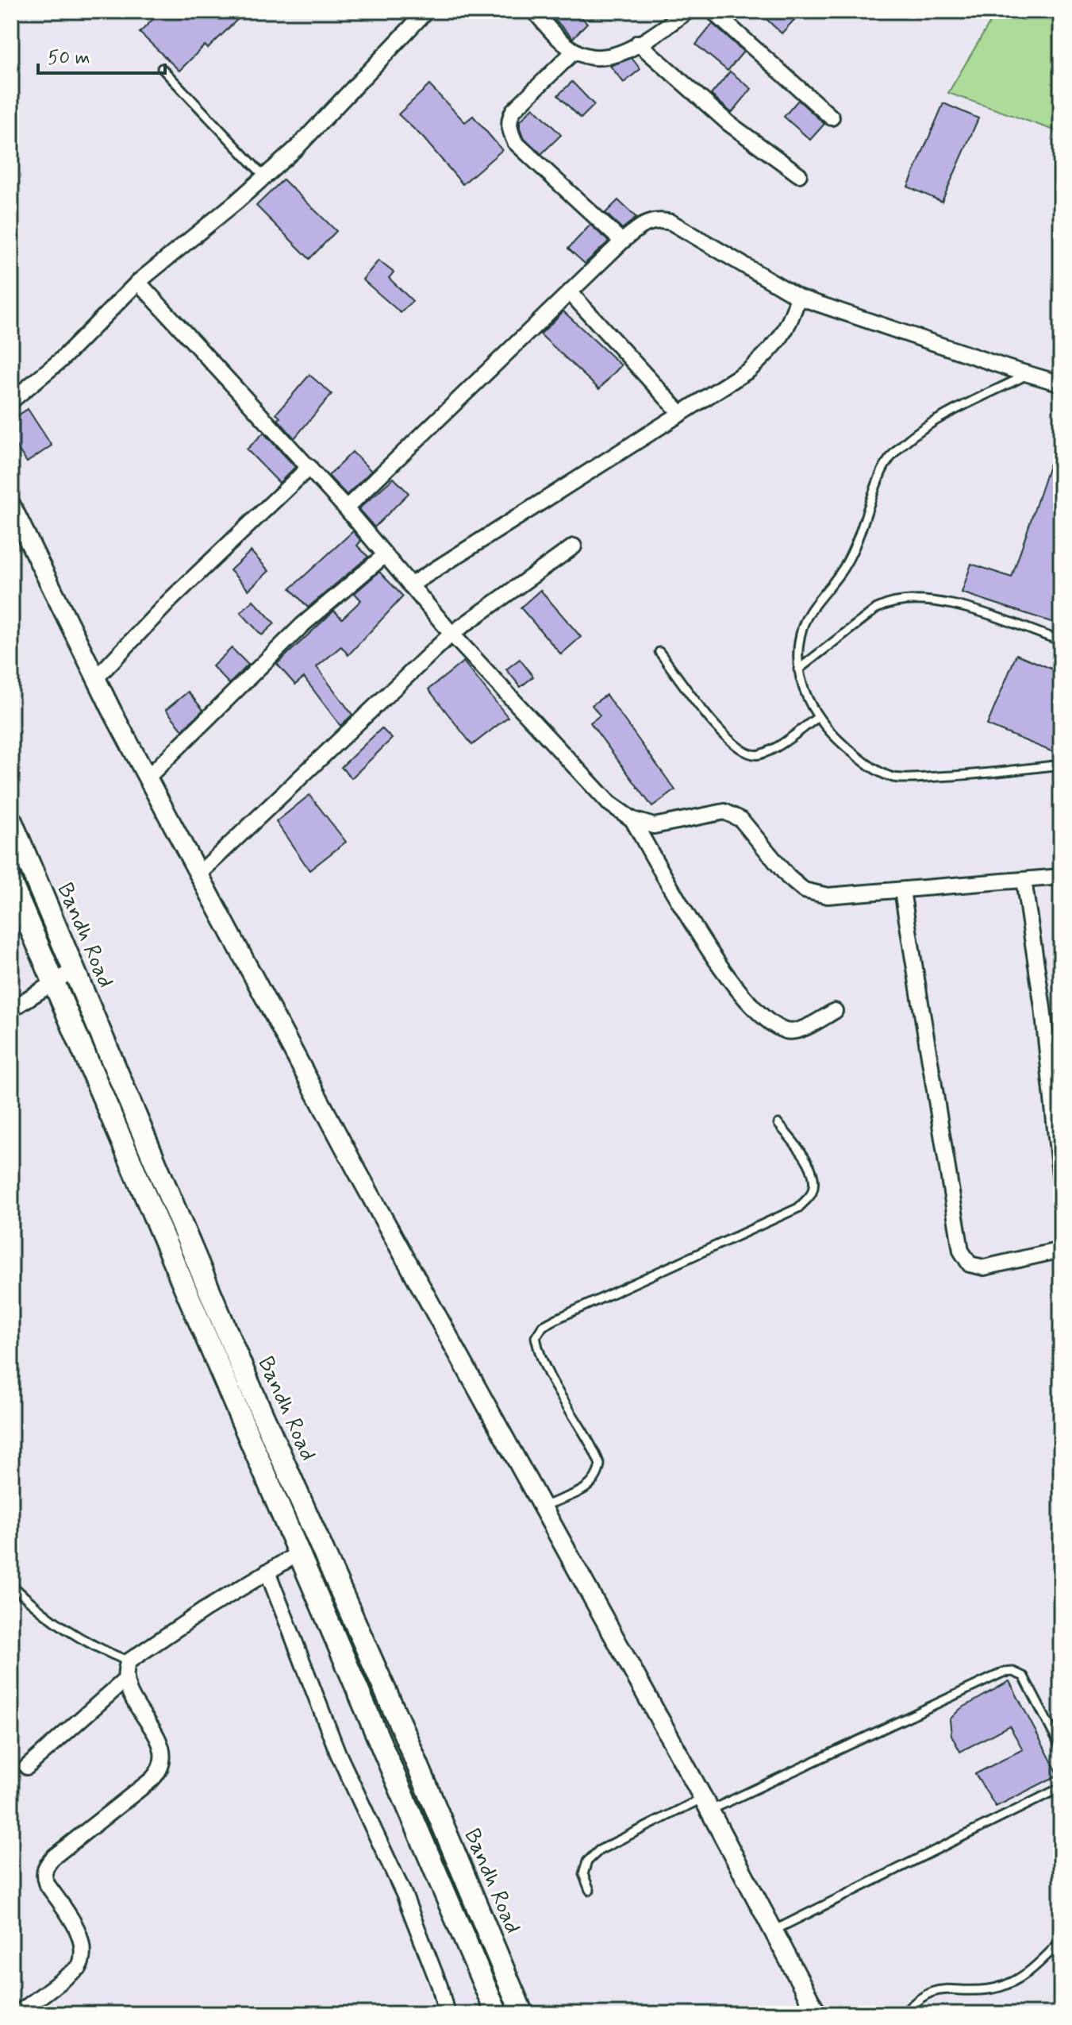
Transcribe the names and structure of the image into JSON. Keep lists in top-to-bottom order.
{
  "streets": {
    "main road": ["Bandh Road"]
  },
  "scale_bar": "50 m"
}
